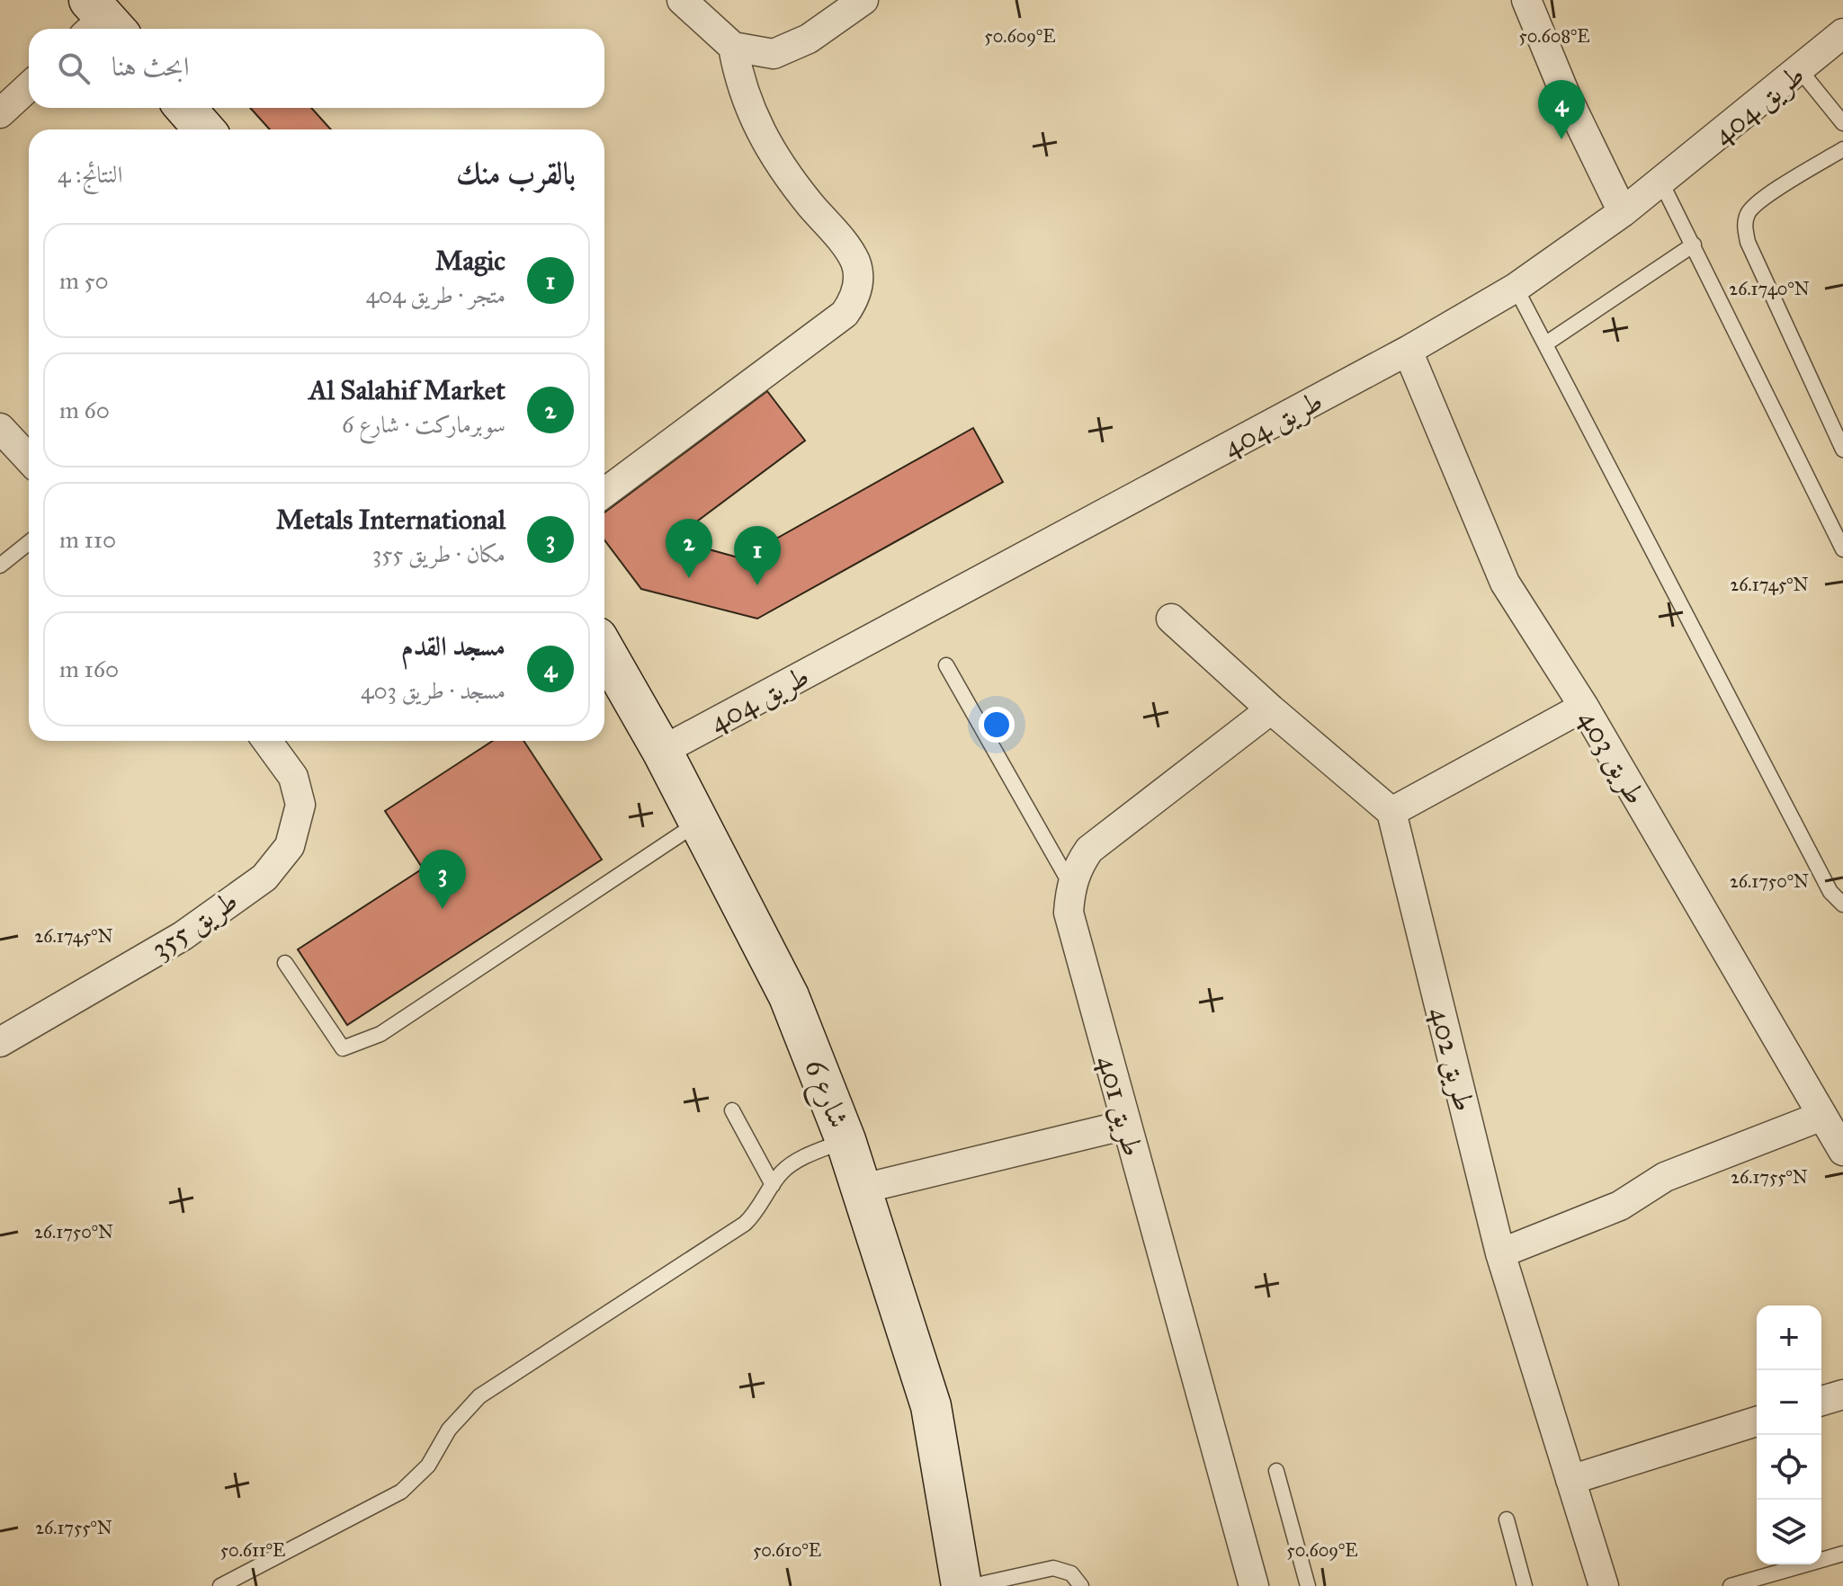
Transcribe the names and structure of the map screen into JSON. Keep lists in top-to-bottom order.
{
  "streets": {
    "street": [
      "طريق 404",
      "طريق 403",
      "طريق 355",
      "طريق 402",
      "شارع 6",
      "طريق 401"
    ]
  },
  "crossings": [
    ["طريق 404", "طريق 403"],
    ["طريق 404", "شارع 6"]
  ],
  "page": {
    "search": "ابحث هنا",
    "pins": [
      "4",
      "2",
      "1",
      "3"
    ],
    "heading": ["بالقرب منك", "النتائج: 4"],
    "list": [
      {
        "mark": "1",
        "name": "Magic",
        "note": "متجر · طريق 404",
        "value": "50 m"
      },
      {
        "mark": "2",
        "name": "Al Salahif Market",
        "note": "سوبرماركت · شارع 6",
        "value": "60 m"
      },
      {
        "mark": "3",
        "name": "Metals International",
        "note": "مكان · طريق 355",
        "value": "110 m"
      },
      {
        "mark": "4",
        "name": "مسجد القدم",
        "note": "مسجد · طريق 403",
        "value": "160 m"
      }
    ],
    "map_buttons": ["+", "−"]
  },
  "coordinates": [
    "50.609°E",
    "50.608°E",
    "26.1740°N",
    "26.1745°N",
    "26.1750°N",
    "26.1755°N",
    "50.611°E",
    "50.610°E"
  ]
}
